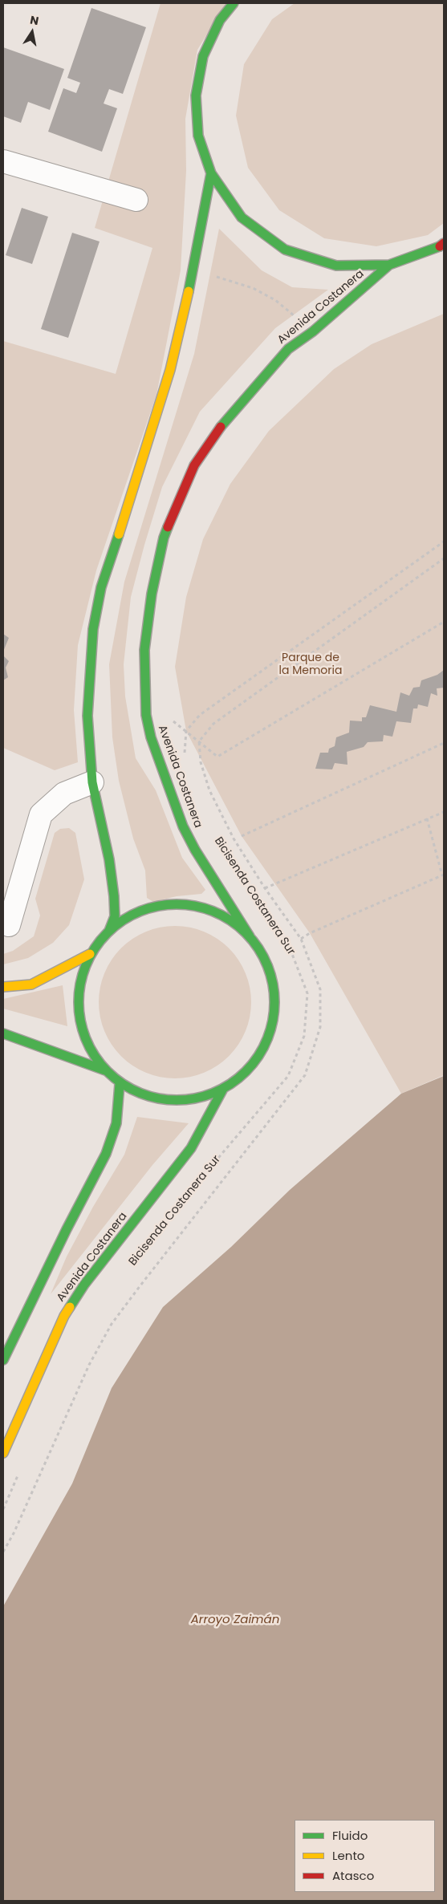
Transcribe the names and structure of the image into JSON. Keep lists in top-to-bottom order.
{
  "streets": {
    "main road": ["Avenida Costanera"],
    "path": ["Bicisenda Costanera Sur"]
  },
  "water": ["Arroyo Zaimán"],
  "parks": ["Parque de la Memoria"],
  "legend": ["Fluido", "Lento", "Atasco"],
  "north": "top"
}
